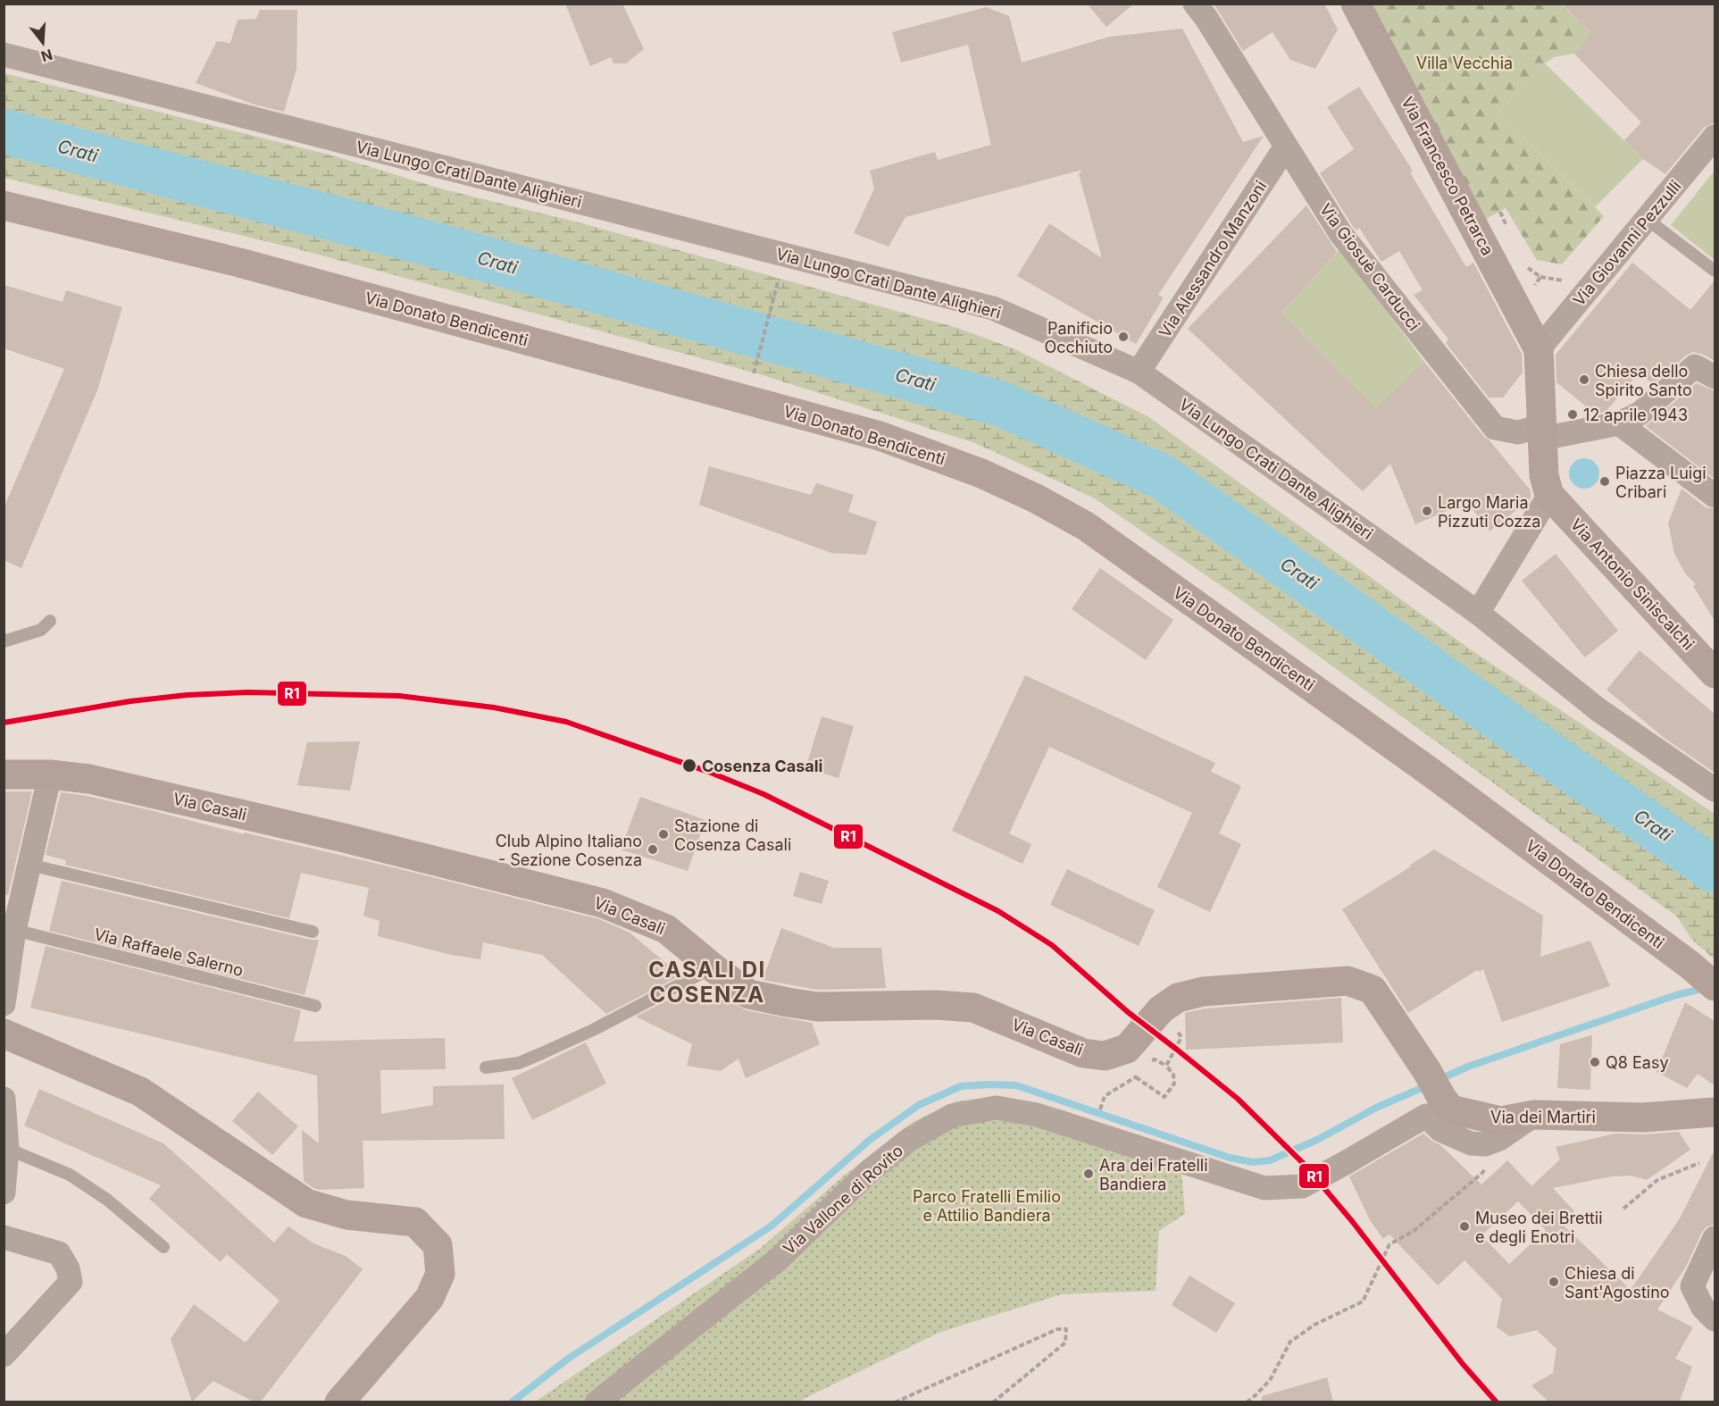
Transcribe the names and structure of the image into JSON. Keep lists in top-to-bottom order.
{
  "streets": {
    "street": [
      "Via Lungo Crati Dante Alighieri",
      "Via Francesco Petrarca",
      "Via Giovanni Pezzulli",
      "Via Alessandro Manzoni",
      "Via Giosuè Carducci",
      "Via Donato Bendicenti",
      "Via Antonio Siniscalchi",
      "Via Casali",
      "Via dei Martiri",
      "Via Vallone di Rovito"
    ],
    "lane": ["Via Raffaele Salerno"]
  },
  "crossings": [
    ["Via Lungo Crati Dante Alighieri", "Via Alessandro Manzoni"],
    ["Via Francesco Petrarca", "Via Giovanni Pezzulli"],
    ["Via Alessandro Manzoni", "Via Giosuè Carducci"],
    ["Via Casali", "Via dei Martiri"],
    ["Via dei Martiri", "Via Vallone di Rovito"]
  ],
  "districts": ["CASALI DI COSENZA"],
  "water": ["Crati"],
  "parks": ["Villa Vecchia", "Parco Fratelli Emilio e Attilio Bandiera"],
  "places": [
    "Panificio Occhiuto",
    "Chiesa dello Spirito Santo",
    "12 aprile 1943",
    "Piazza Luigi Cribari",
    "Largo Maria Pizzuti Cozza",
    "Cosenza Casali",
    "Stazione di Cosenza Casali",
    "Club Alpino Italiano - Sezione Cosenza",
    "Q8 Easy",
    "Ara dei Fratelli Bandiera",
    "Museo dei Brettii e degli Enotri",
    "Chiesa di Sant'Agostino"
  ],
  "lines": ["transit line R1"],
  "north": "bottom"
}
